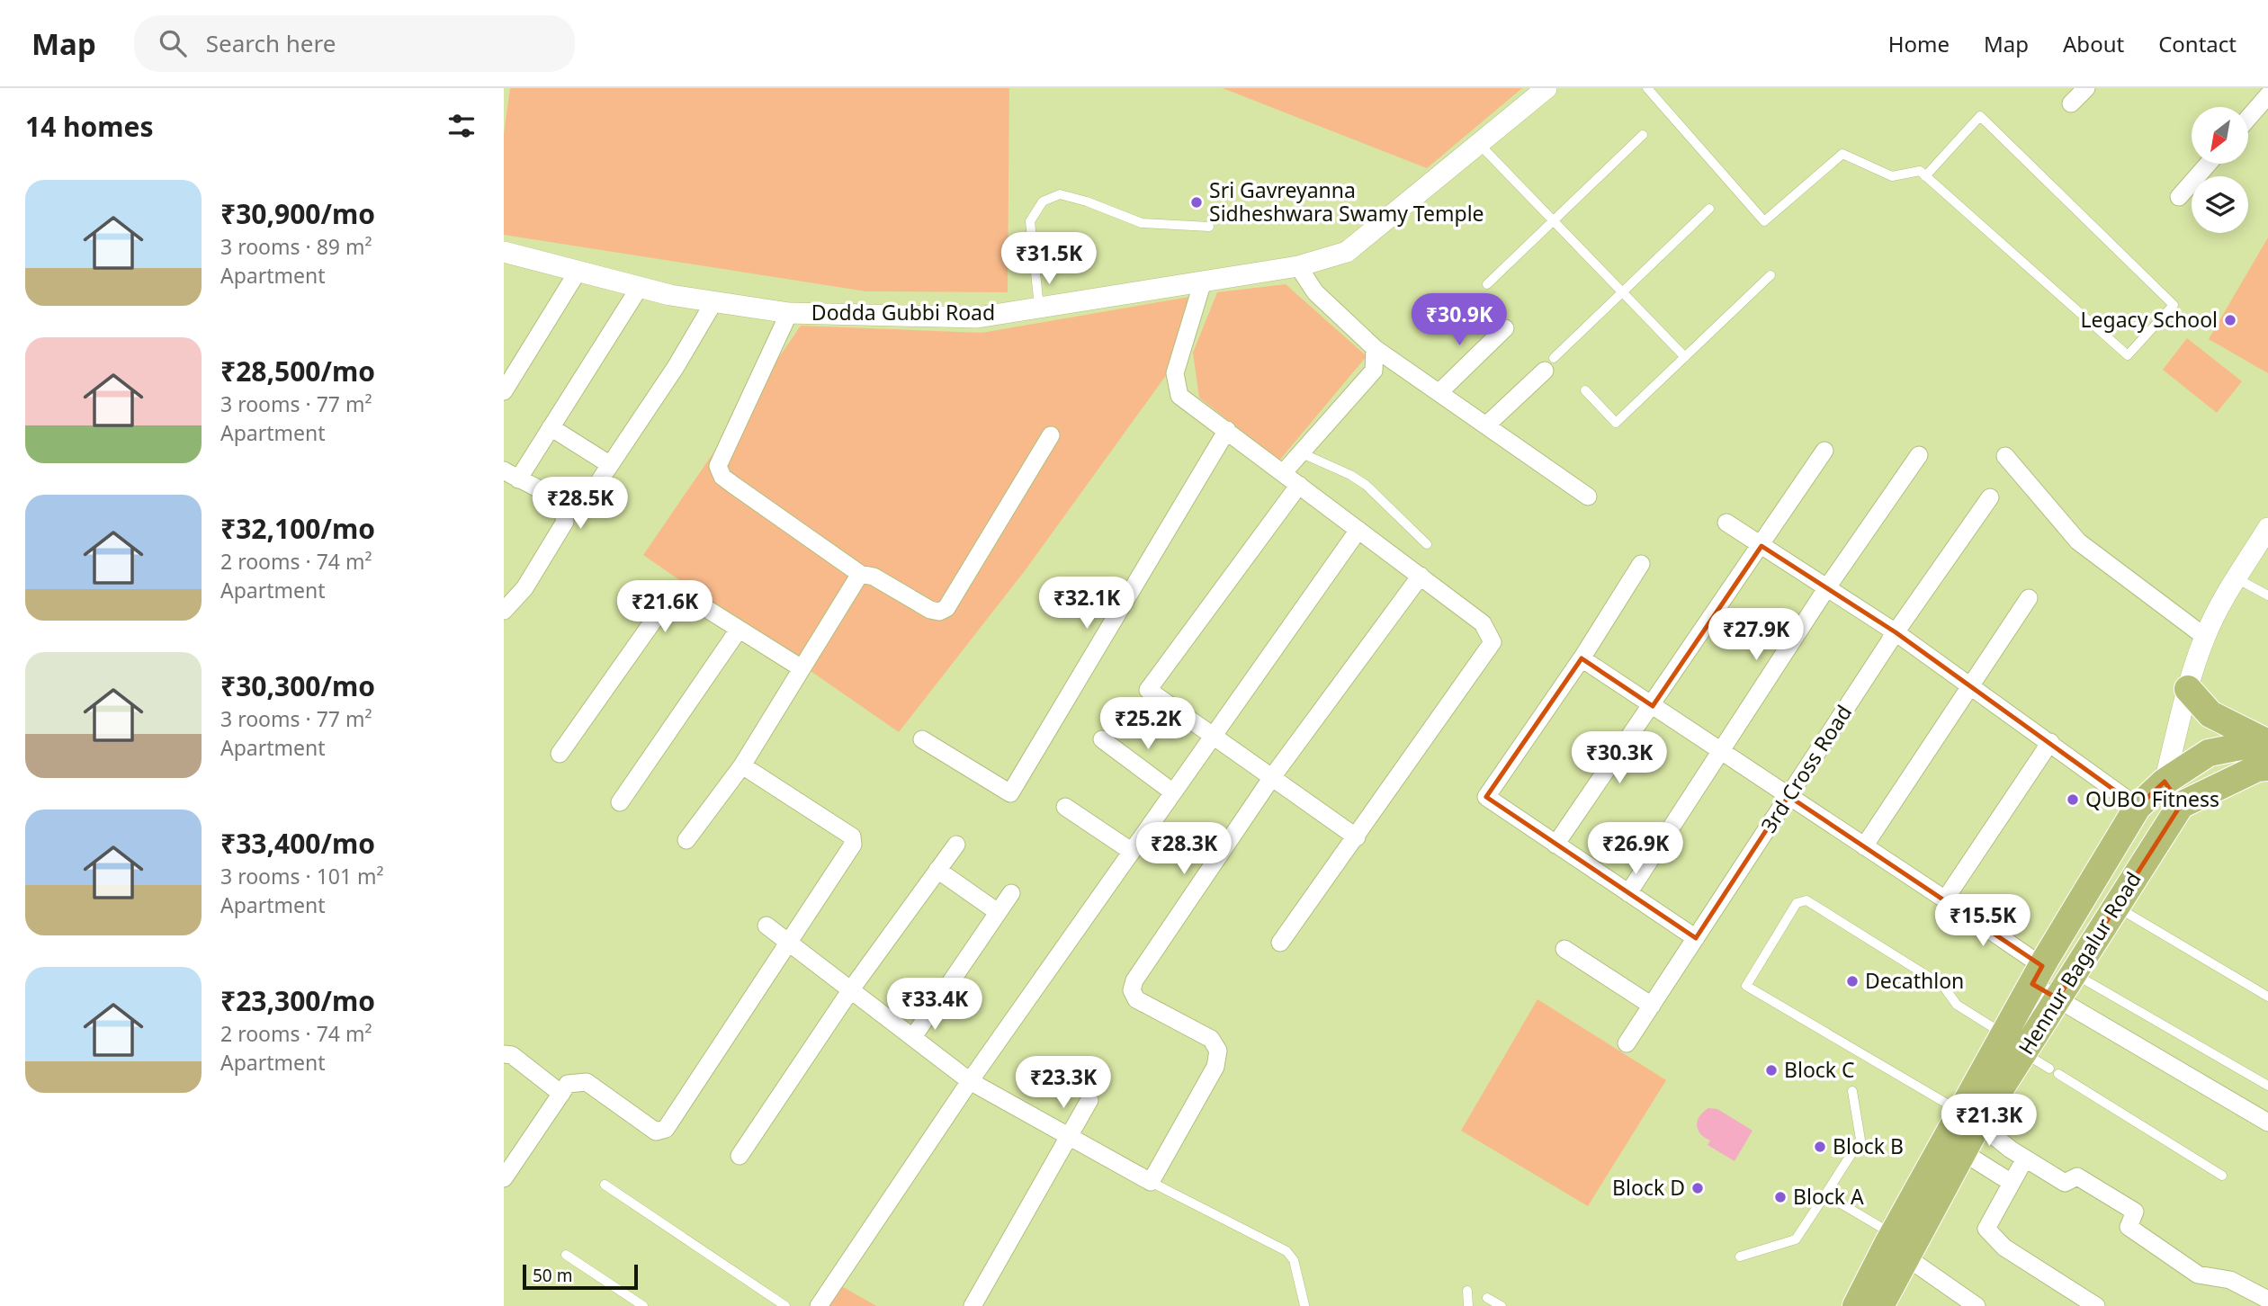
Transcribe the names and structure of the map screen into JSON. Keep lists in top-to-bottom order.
{
  "streets": {
    "main road": ["Hennur Bagalur Road"],
    "street": ["Dodda Gubbi Road", "3rd Cross Road"]
  },
  "places": [
    "Sri Gavreyanna Sidheshwara Swamy Temple",
    "Legacy School",
    "QUBO Fitness",
    "Decathlon",
    "Block C",
    "Block B",
    "Block D",
    "Block A"
  ],
  "scale_bar": "50 m",
  "north": "bottom left",
  "page": {
    "header": "Map",
    "search": "Search here",
    "nav": [
      "Home",
      "Map",
      "About",
      "Contact"
    ],
    "heading": "14 homes",
    "list": [
      {
        "name": "₹30,900/mo",
        "note": "3 rooms · 89 m² · Apartment"
      },
      {
        "name": "₹28,500/mo",
        "note": "3 rooms · 77 m² · Apartment"
      },
      {
        "name": "₹32,100/mo",
        "note": "2 rooms · 74 m² · Apartment"
      },
      {
        "name": "₹30,300/mo",
        "note": "3 rooms · 77 m² · Apartment"
      },
      {
        "name": "₹33,400/mo",
        "note": "3 rooms · 101 m² · Apartment"
      },
      {
        "name": "₹23,300/mo",
        "note": "2 rooms · 74 m² · Apartment"
      }
    ],
    "price": [
      "₹31.5K",
      "₹30.9K",
      "₹28.5K",
      "₹32.1K",
      "₹21.6K",
      "₹27.9K",
      "₹25.2K",
      "₹30.3K",
      "₹28.3K",
      "₹26.9K",
      "₹15.5K",
      "₹33.4K",
      "₹23.3K",
      "₹21.3K"
    ],
    "scale": "50 m"
  }
}
